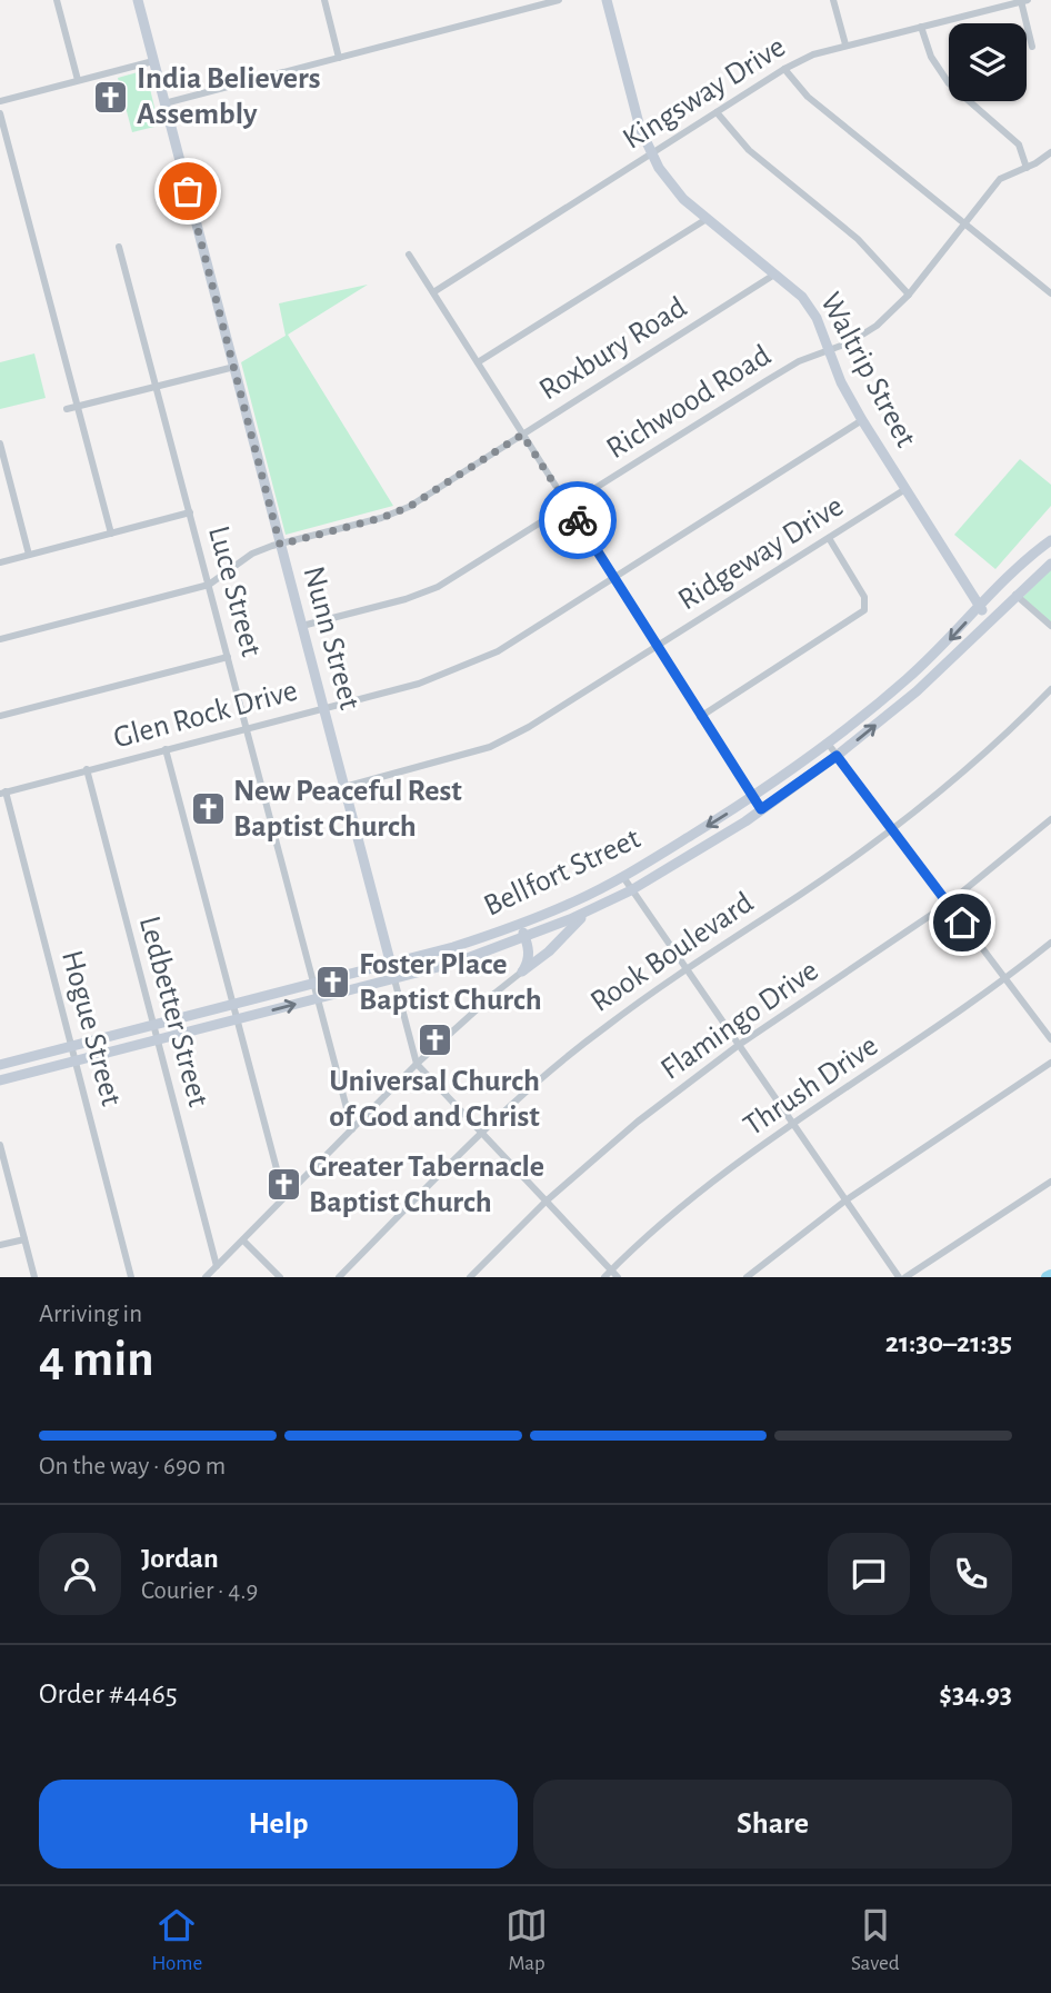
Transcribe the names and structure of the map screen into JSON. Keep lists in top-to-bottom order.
{
  "streets": {
    "main road": ["Waltrip Street", "Nunn Street", "Bellfort Street"],
    "street": [
      "Kingsway Drive",
      "Roxbury Road",
      "Richwood Road",
      "Ridgeway Drive",
      "Luce Street",
      "Glen Rock Drive",
      "Rook Boulevard",
      "Ledbetter Street",
      "Flamingo Drive",
      "Hogue Street",
      "Thrush Drive"
    ]
  },
  "crossings": [
    ["Kingsway Drive", "Waltrip Street"],
    ["Roxbury Road", "Waltrip Street"],
    ["Roxbury Road", "Luce Street"],
    ["Roxbury Road", "Nunn Street"],
    ["Waltrip Street", "Richwood Road"],
    ["Waltrip Street", "Ridgeway Drive"],
    ["Waltrip Street", "Glen Rock Drive"],
    ["Waltrip Street", "Bellfort Street"],
    ["Richwood Road", "Nunn Street"],
    ["Ridgeway Drive", "Nunn Street"],
    ["Luce Street", "Glen Rock Drive"],
    ["Luce Street", "Bellfort Street"],
    ["Nunn Street", "Glen Rock Drive"],
    ["Nunn Street", "Bellfort Street"],
    ["Glen Rock Drive", "Ledbetter Street"],
    ["Glen Rock Drive", "Hogue Street"],
    ["Bellfort Street", "Ledbetter Street"],
    ["Bellfort Street", "Hogue Street"]
  ],
  "places": {
    "church": [
      "India Believers Assembly",
      "New Peaceful Rest Baptist Church",
      "Foster Place Baptist Church",
      "Universal Church of God and Christ",
      "Greater Tabernacle Baptist Church"
    ]
  },
  "page": {
    "heading": ["4 min", "Arriving in", "21:30–21:35"],
    "panel": [
      "Jordan",
      "Courier · 4.9",
      "Order #4465",
      "$34.93"
    ],
    "bar": "On the way · 690 m",
    "buttons": ["Help", "Share"],
    "tabs": ["Home", "Map", "Saved"]
  }
}
